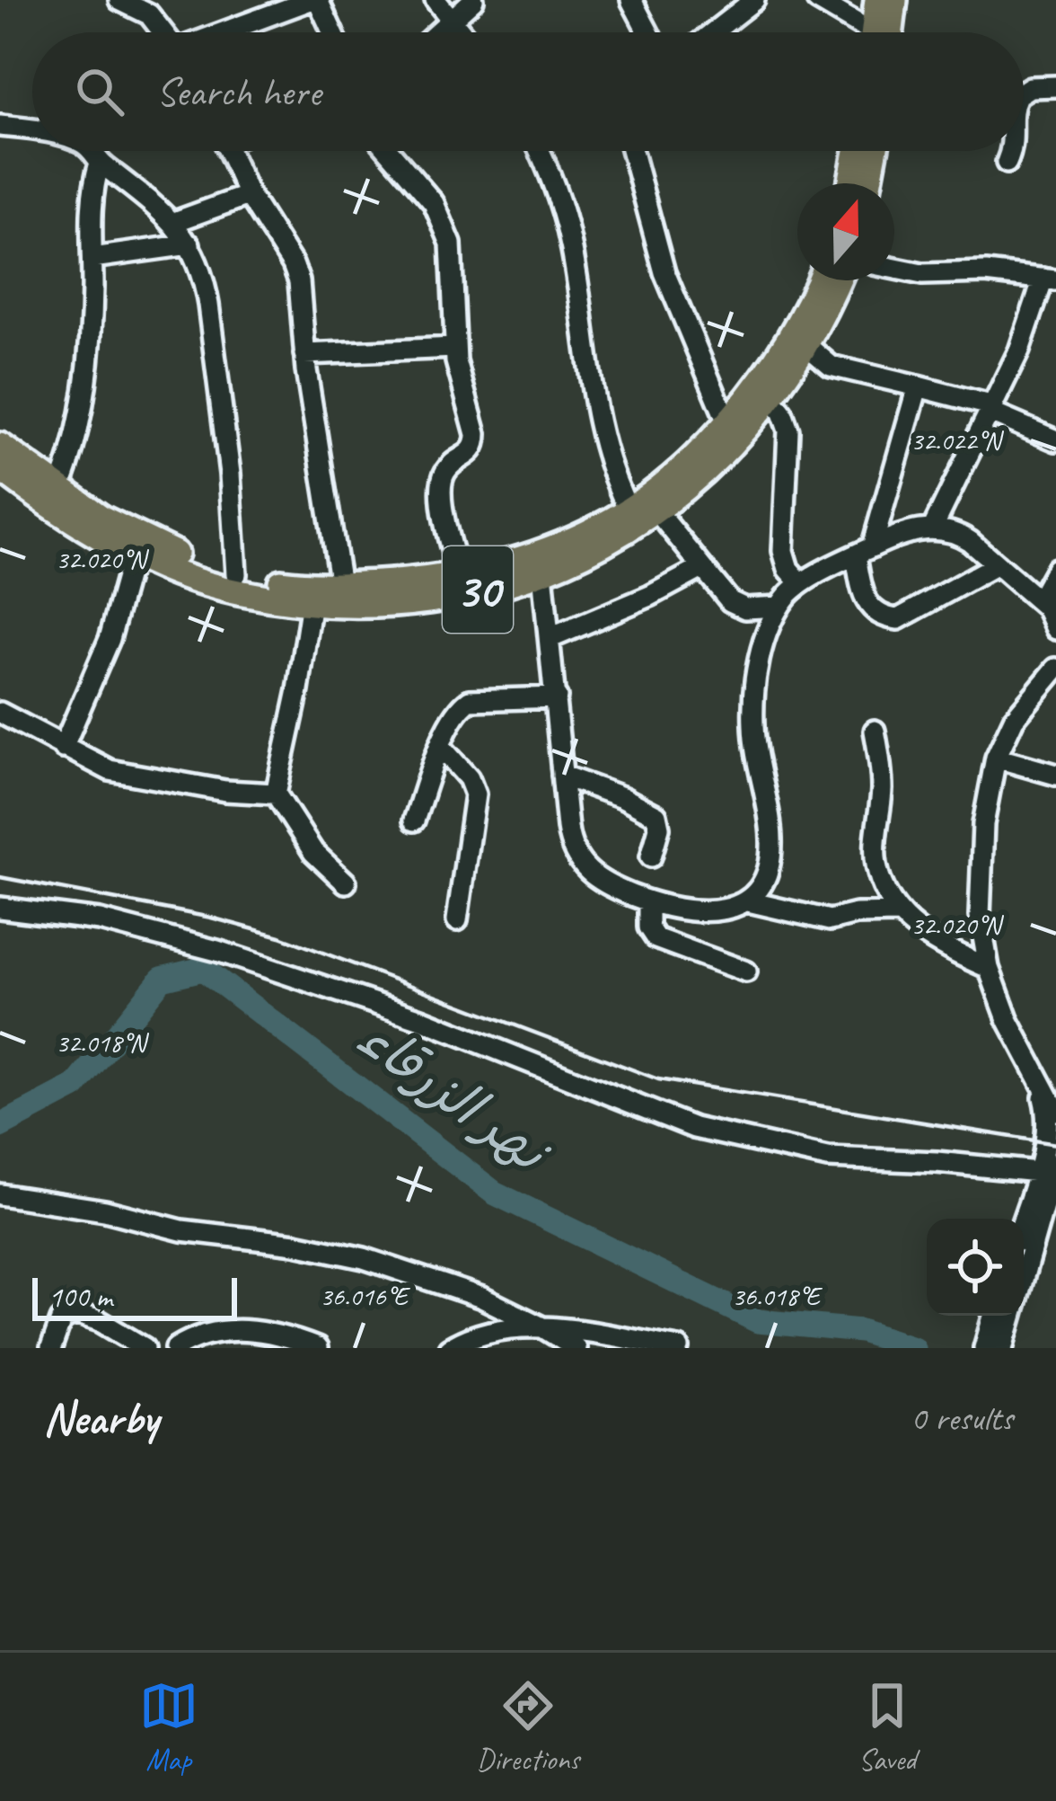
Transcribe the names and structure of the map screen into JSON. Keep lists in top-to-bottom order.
{
  "streets": {
    "main road": ["30"]
  },
  "water": ["نهر الزرقاء"],
  "scale_bar": "100 m",
  "north": "top",
  "page": {
    "search": "Search here",
    "scale": "100 m",
    "heading": ["Nearby", "0 results"],
    "nav": ["Map", "Directions", "Saved"]
  },
  "coordinates": [
    "32.022°N",
    "32.020°N",
    "32.018°N",
    "36.016°E",
    "36.018°E"
  ]
}
